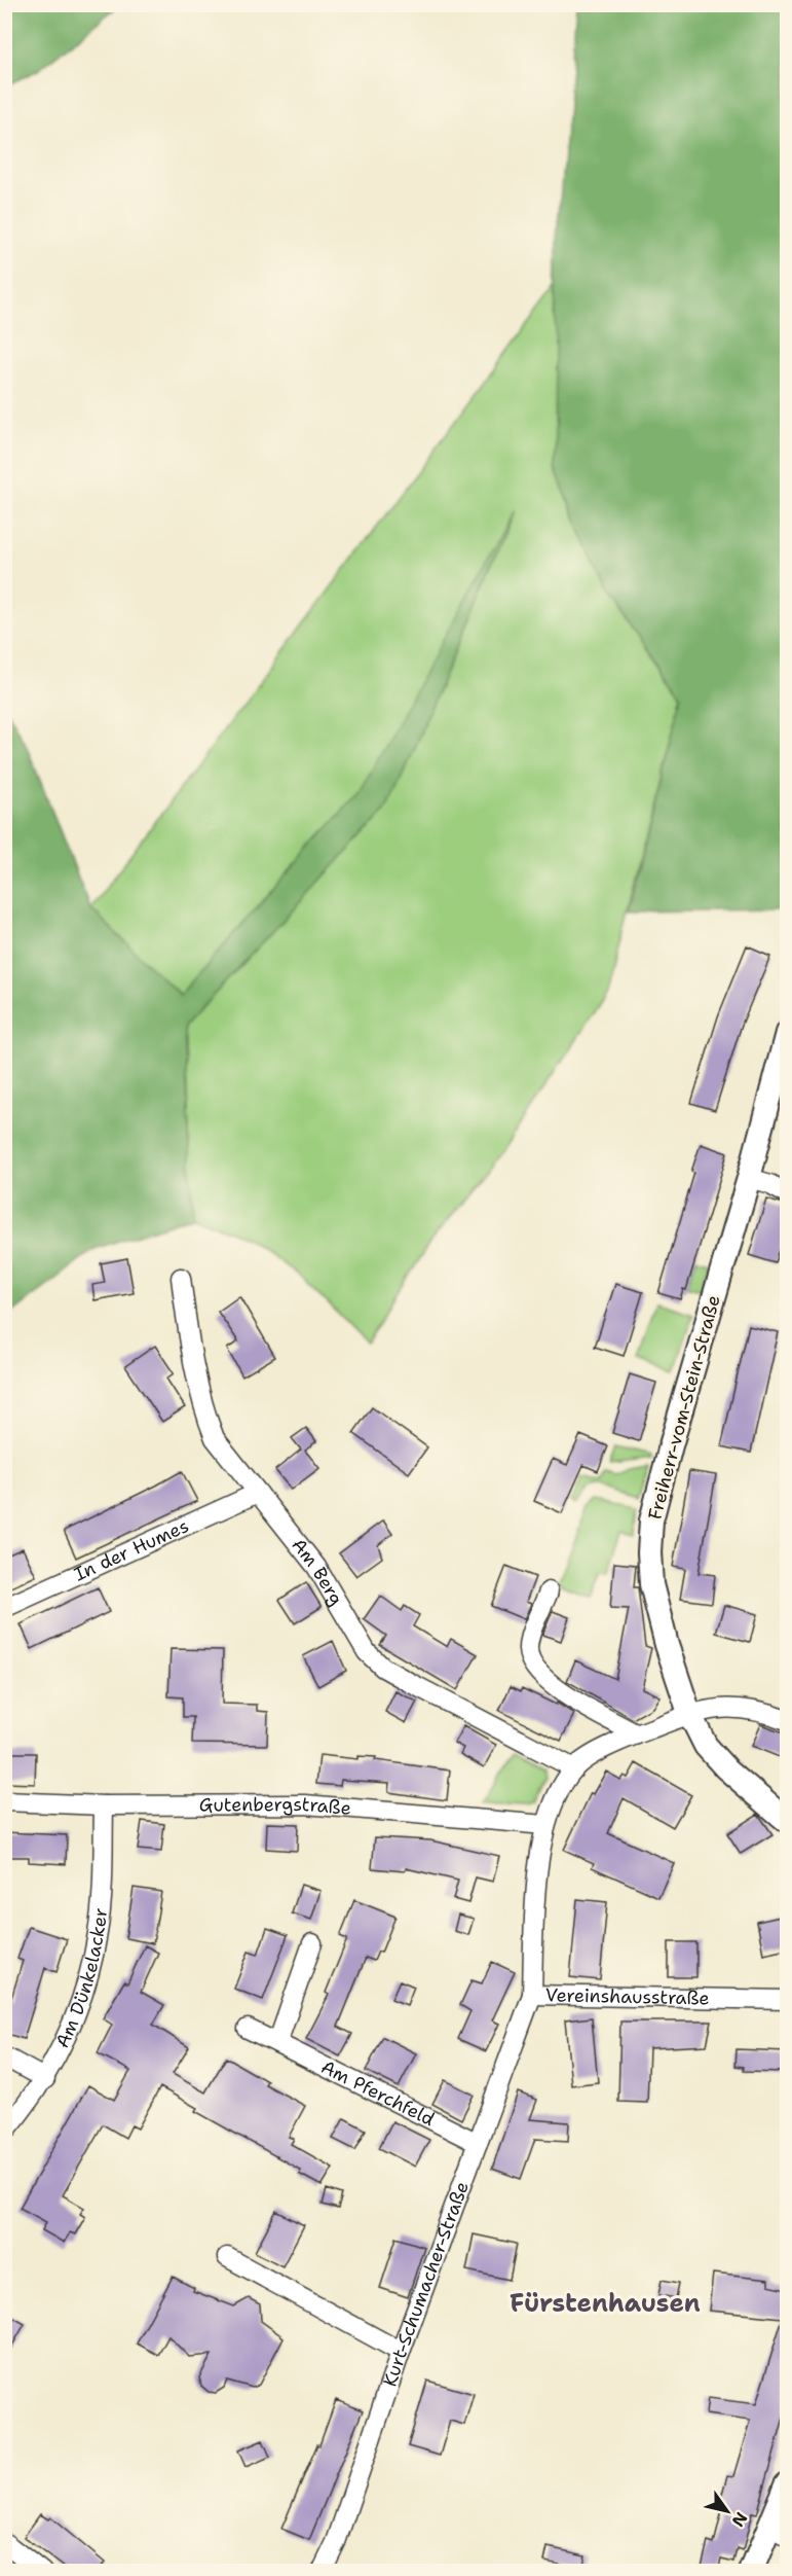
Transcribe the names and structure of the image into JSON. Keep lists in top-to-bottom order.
{
  "streets": {
    "street": [
      "Freiherr-vom-Stein-Straße",
      "In der Humes",
      "Am Berg",
      "Gutenbergstraße",
      "Am Dünkelacker",
      "Vereinshausstraße",
      "Am Pferchfeld",
      "Kurt-Schumacher-Straße"
    ]
  },
  "crossings": [
    ["In der Humes", "Am Berg"],
    ["Am Berg", "Vereinshausstraße"],
    ["Gutenbergstraße", "Am Dünkelacker"],
    ["Gutenbergstraße", "Vereinshausstraße"],
    ["Vereinshausstraße", "Kurt-Schumacher-Straße"],
    ["Am Pferchfeld", "Kurt-Schumacher-Straße"]
  ],
  "districts": ["Fürstenhausen"],
  "north": "bottom right"
}
